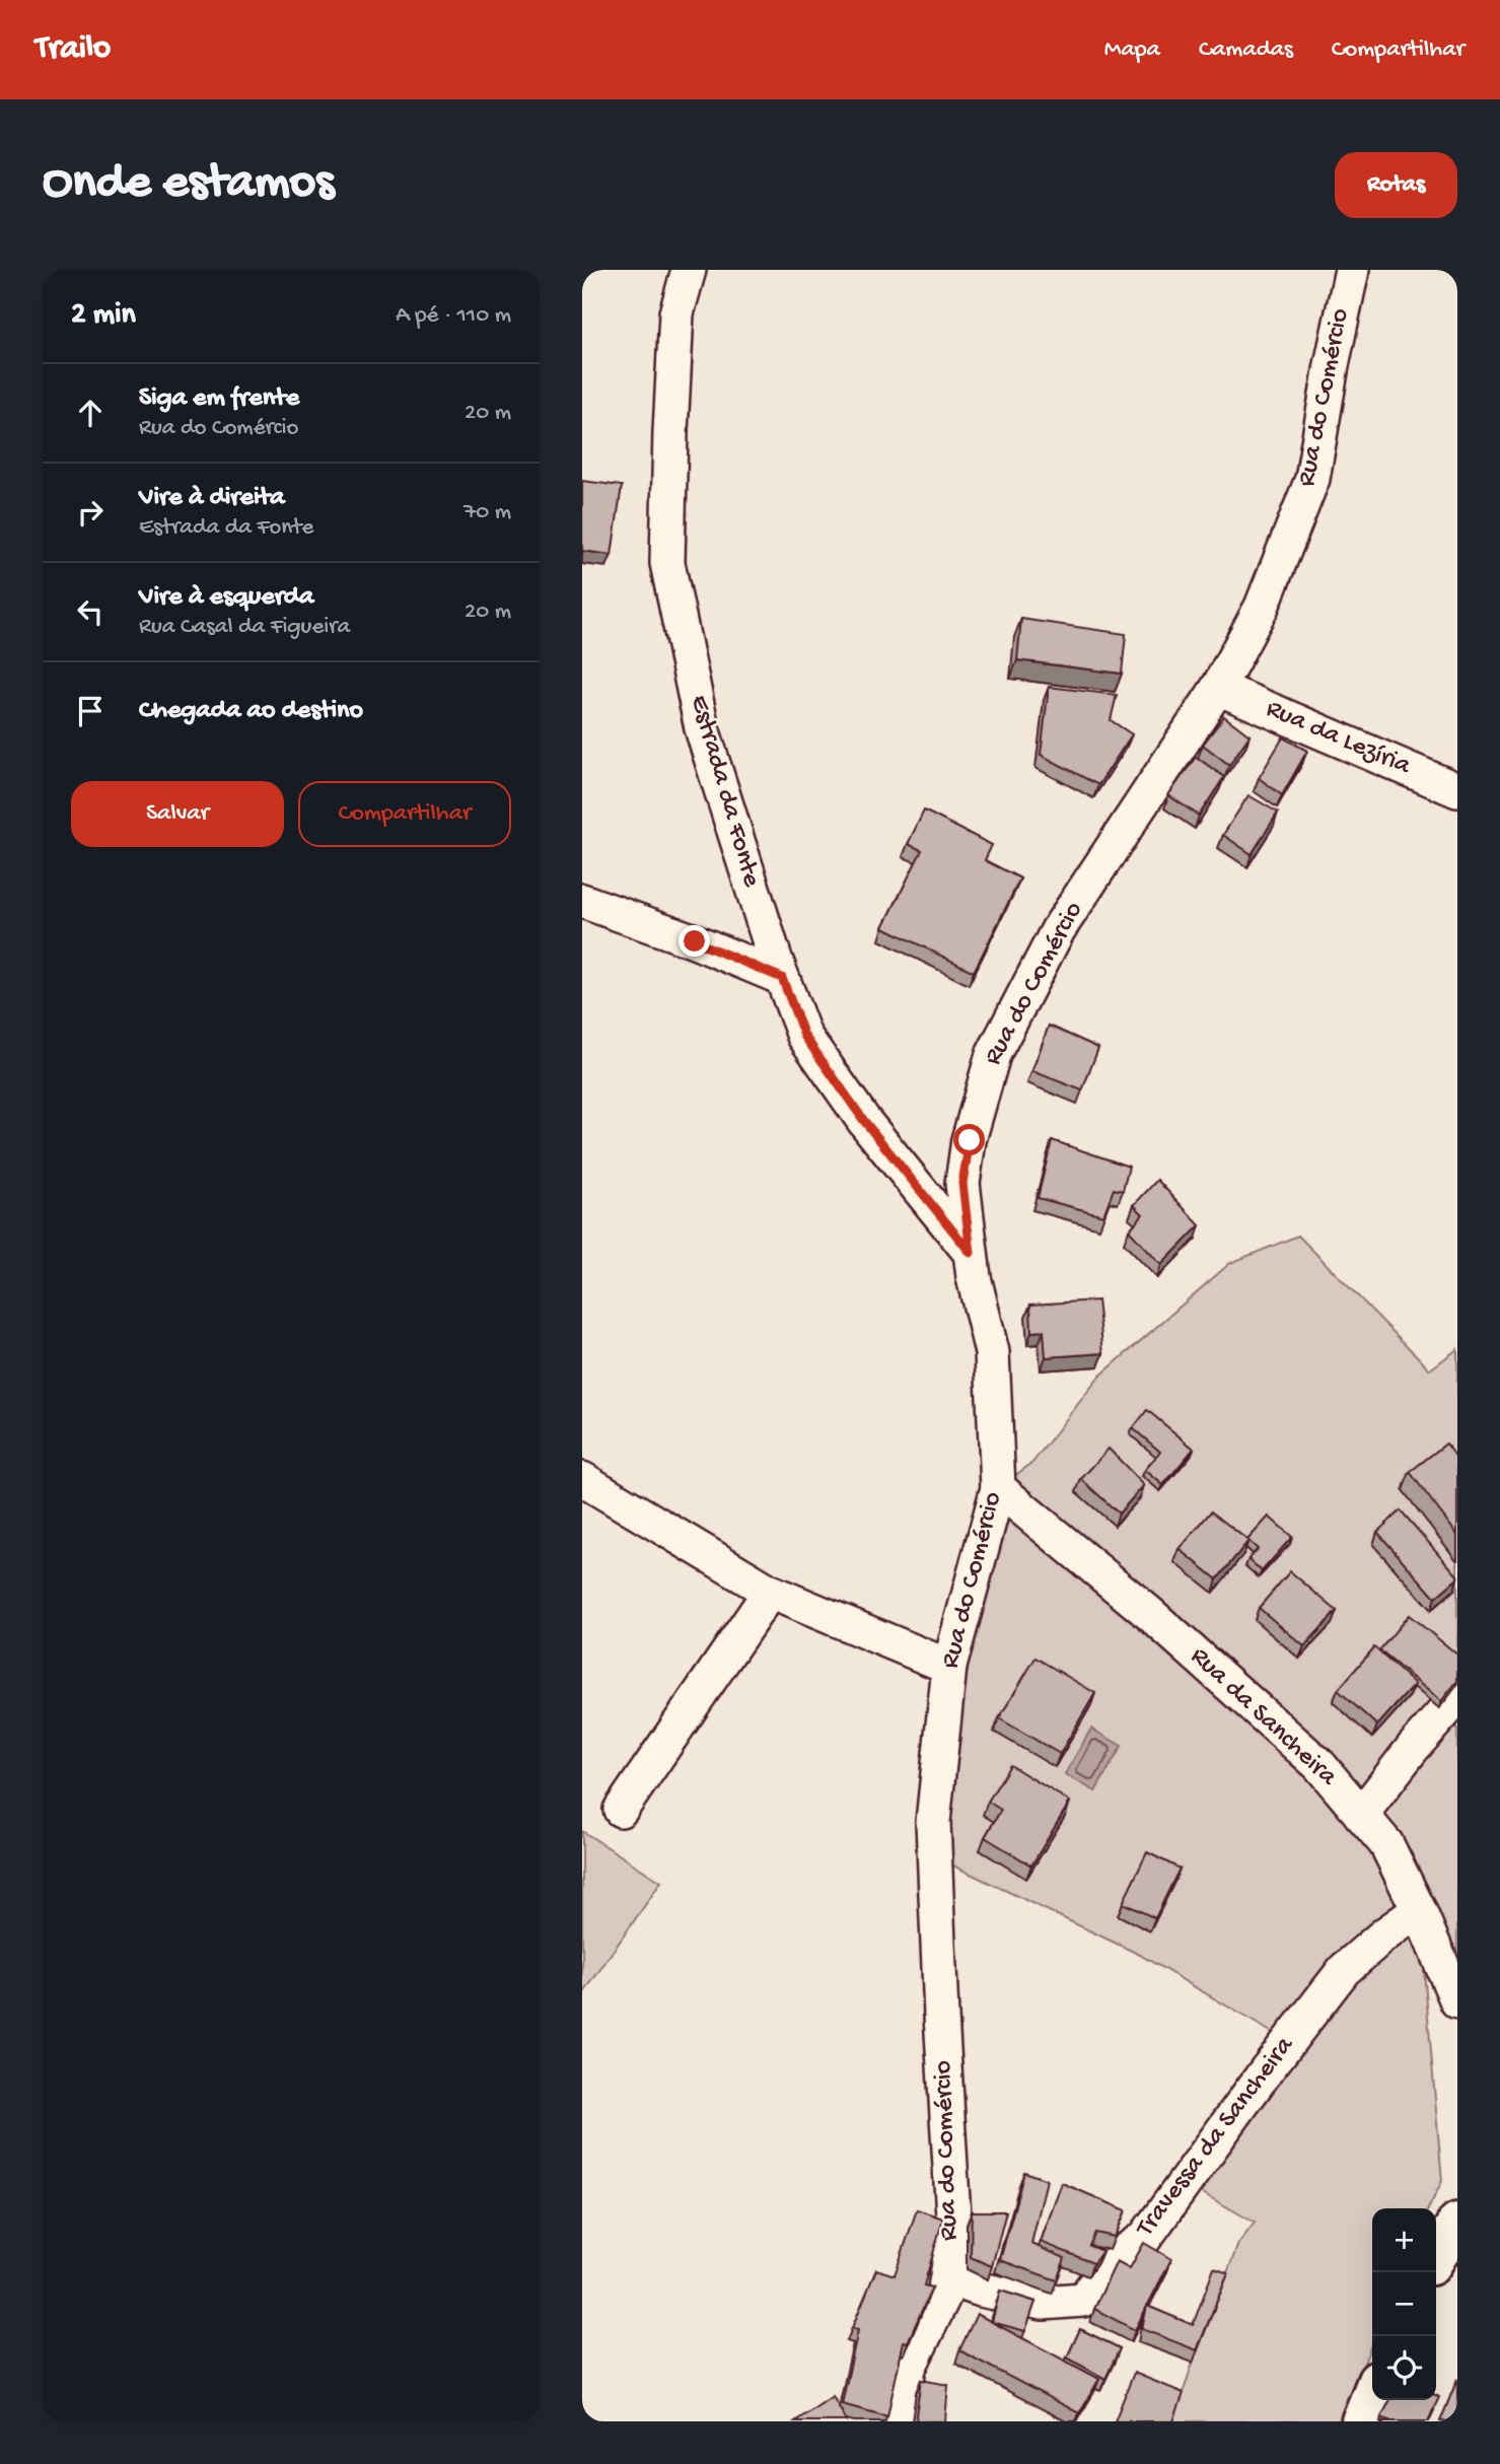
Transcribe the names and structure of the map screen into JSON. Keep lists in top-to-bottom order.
{
  "streets": {
    "street": [
      "Rua do Comércio",
      "Rua da Lezíria",
      "Estrada da Fonte",
      "Rua da Sancheira",
      "Travessa da Sancheira"
    ]
  },
  "crossings": [
    ["Rua do Comércio", "Rua da Lezíria"],
    ["Rua do Comércio", "Estrada da Fonte"],
    ["Rua do Comércio", "Rua da Sancheira"],
    ["Rua do Comércio", "Travessa da Sancheira"],
    ["Rua da Sancheira", "Travessa da Sancheira"]
  ],
  "page": {
    "header": "Trailo",
    "nav": ["Mapa", "Camadas", "Compartilhar"],
    "buttons": [
      "Rotas",
      ["Salvar", "Compartilhar"]
    ],
    "title": "Onde estamos",
    "heading": ["2 min", "A pé · 110 m"],
    "list": [
      ["Siga em frente", "Rua do Comércio", "20 m"],
      ["Vire à direita", "Estrada da Fonte", "70 m"],
      ["Vire à esquerda", "Rua Casal da Figueira", "20 m"],
      "Chegada ao destino"
    ],
    "map_buttons": ["+", "−"]
  }
}
